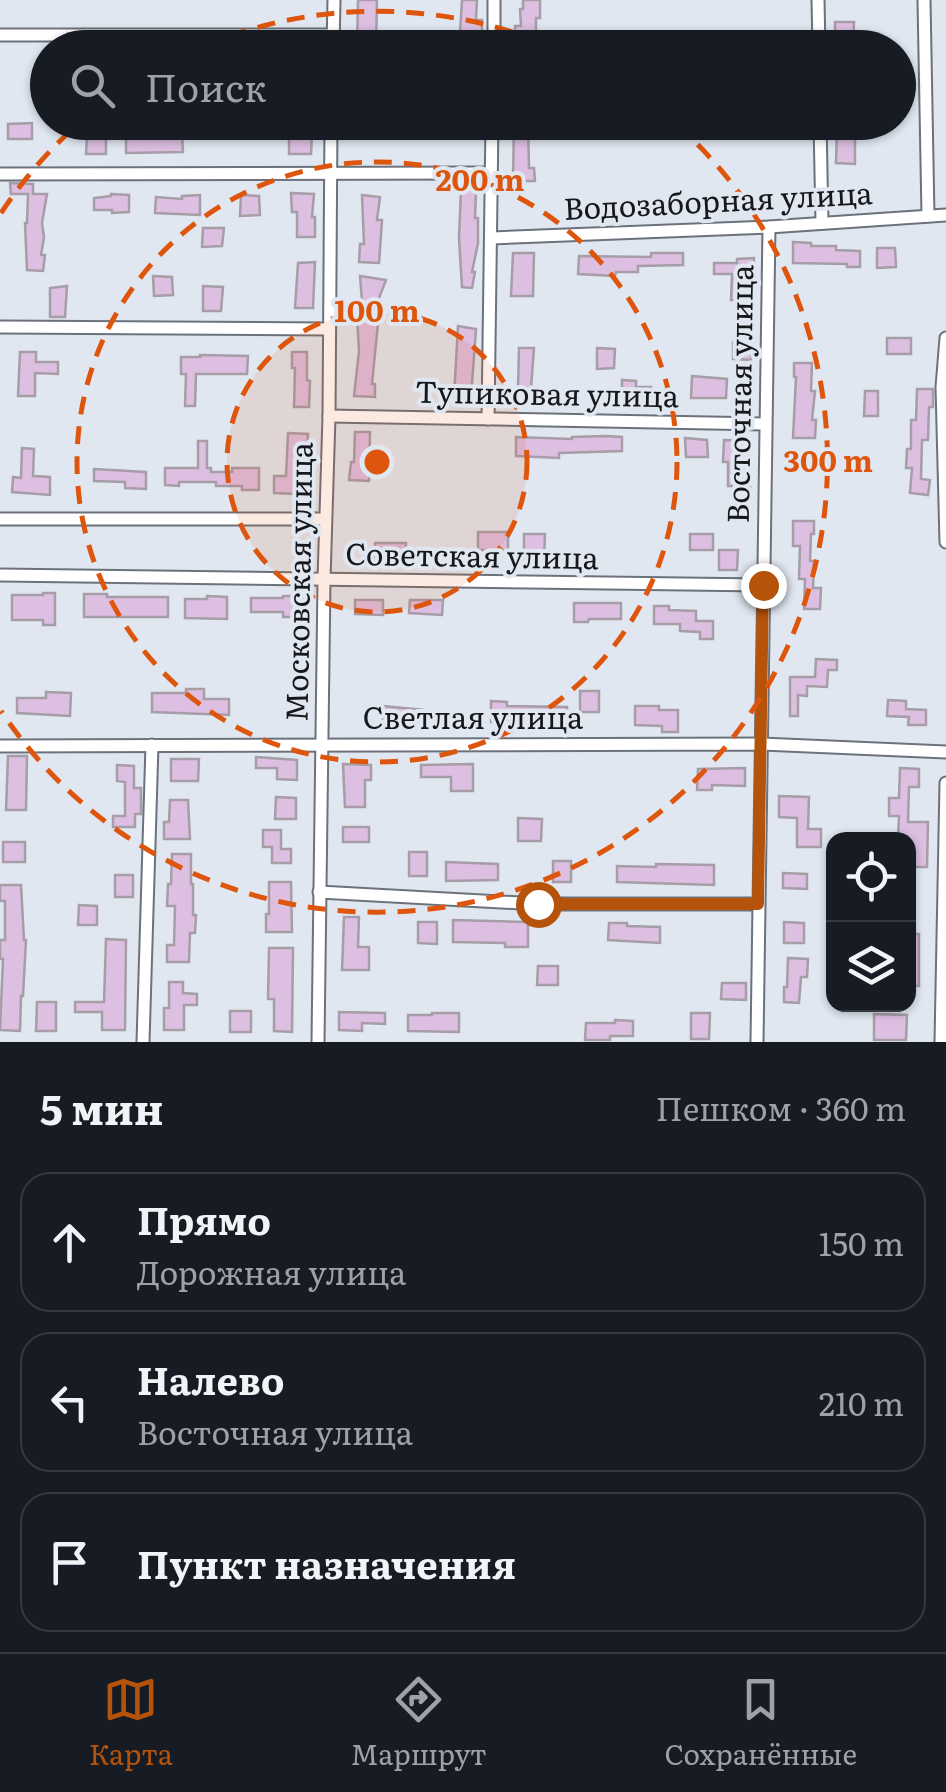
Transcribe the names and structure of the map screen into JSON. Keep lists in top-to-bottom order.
{
  "streets": {
    "street": [
      "Водозаборная улица",
      "Восточная улица",
      "Тупиковая улица",
      "Советская улица",
      "Московская улица",
      "Светлая улица"
    ]
  },
  "crossings": [
    ["Водозаборная улица", "Восточная улица"],
    ["Восточная улица", "Тупиковая улица"],
    ["Восточная улица", "Советская улица"],
    ["Восточная улица", "Светлая улица"],
    ["Тупиковая улица", "Московская улица"],
    ["Советская улица", "Московская улица"],
    ["Московская улица", "Светлая улица"]
  ],
  "page": {
    "search": "Поиск",
    "heading": ["5 мин", "Пешком · 360 m"],
    "list": [
      ["Прямо", "Дорожная улица", "150 m"],
      ["Налево", "Восточная улица", "210 m"],
      "Пункт назначения"
    ],
    "nav": ["Карта", "Маршрут", "Сохранённые"]
  },
  "rings": ["200 m", "100 m", "300 m"]
}
